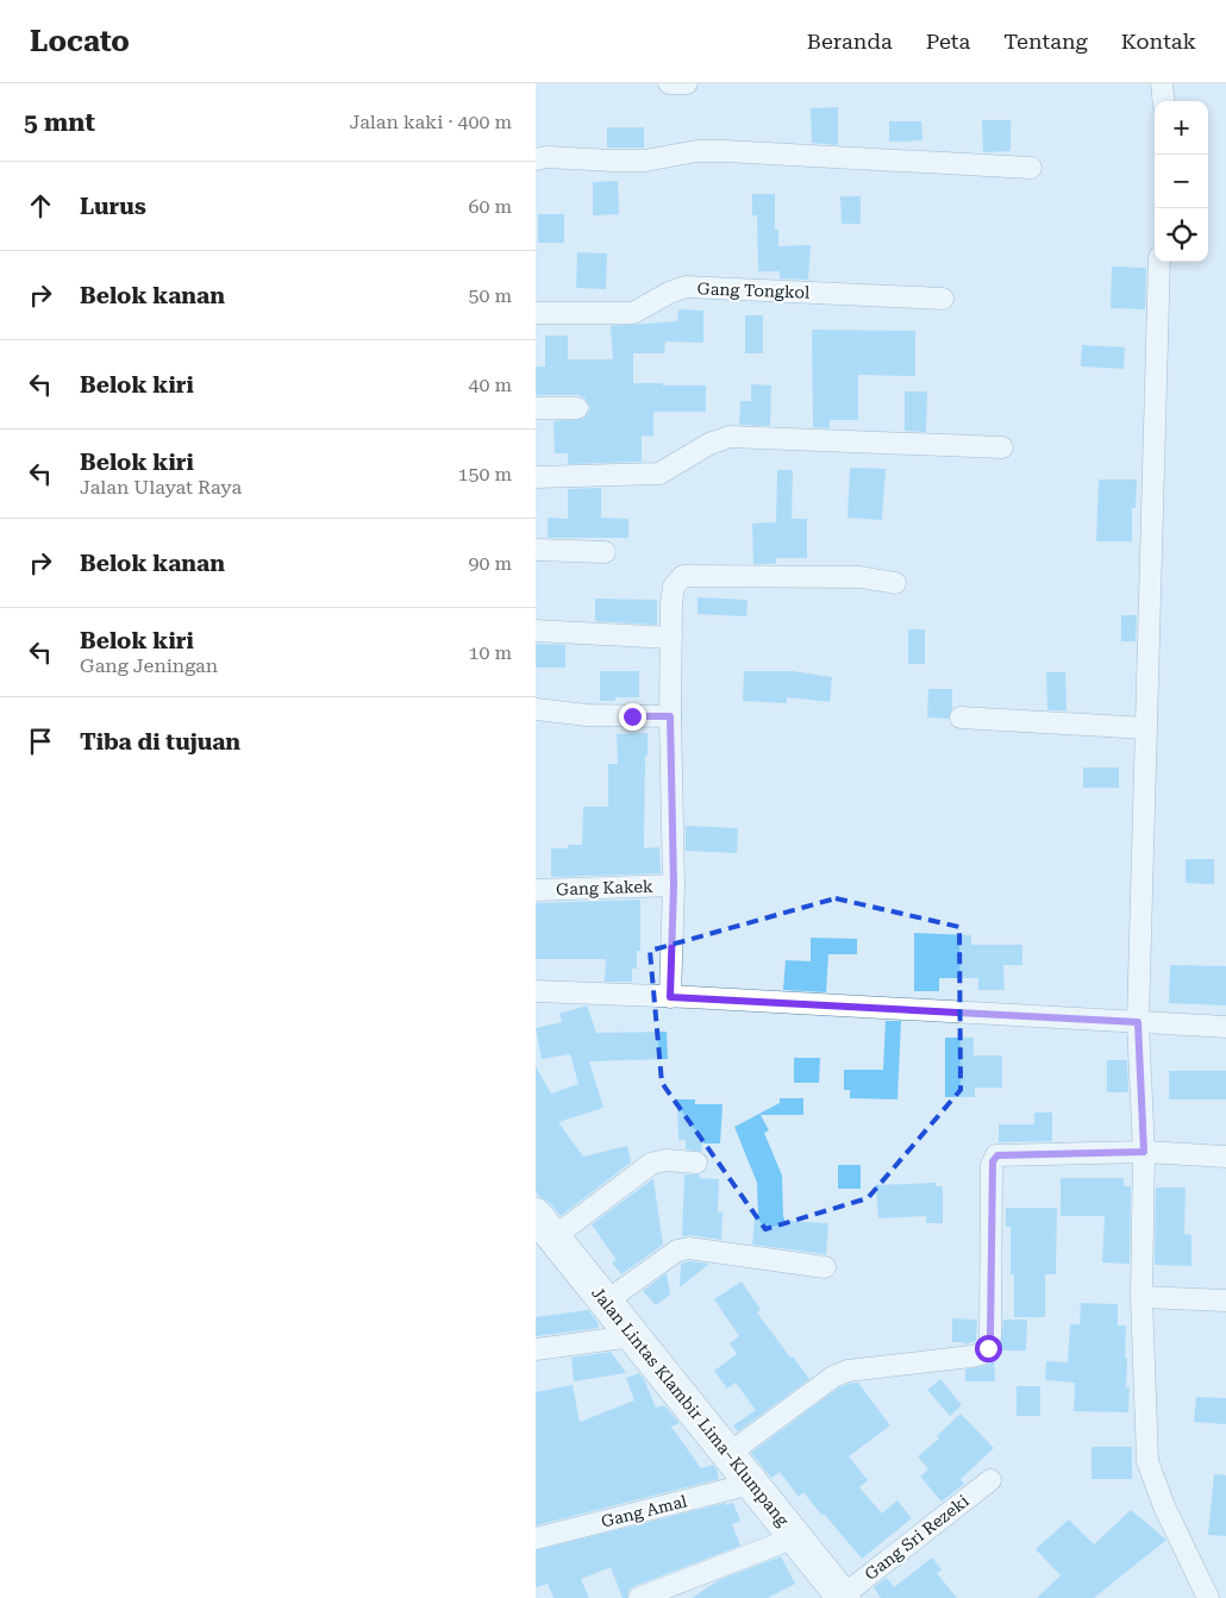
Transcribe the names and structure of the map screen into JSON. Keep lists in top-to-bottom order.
{
  "streets": {
    "main road": ["Jalan Lintas Klambir Lima–Klumpang"],
    "street": [
      "Gang Tongkol",
      "Gang Kakek",
      "Gang Amal",
      "Gang Sri Rezeki"
    ]
  },
  "crossings": [
    ["Jalan Lintas Klambir Lima–Klumpang", "Gang Amal"],
    ["Jalan Lintas Klambir Lima–Klumpang", "Gang Sri Rezeki"]
  ],
  "page": {
    "header": "Locato",
    "nav": [
      "Beranda",
      "Peta",
      "Tentang",
      "Kontak"
    ],
    "heading": ["5 mnt", "Jalan kaki · 400 m"],
    "map_buttons": ["+", "−"],
    "list": [
      ["Lurus", "60 m"],
      ["Belok kanan", "50 m"],
      ["Belok kiri", "40 m"],
      ["Belok kiri", "Jalan Ulayat Raya", "150 m"],
      ["Belok kanan", "90 m"],
      ["Belok kiri", "Gang Jeningan", "10 m"],
      "Tiba di tujuan"
    ]
  }
}
